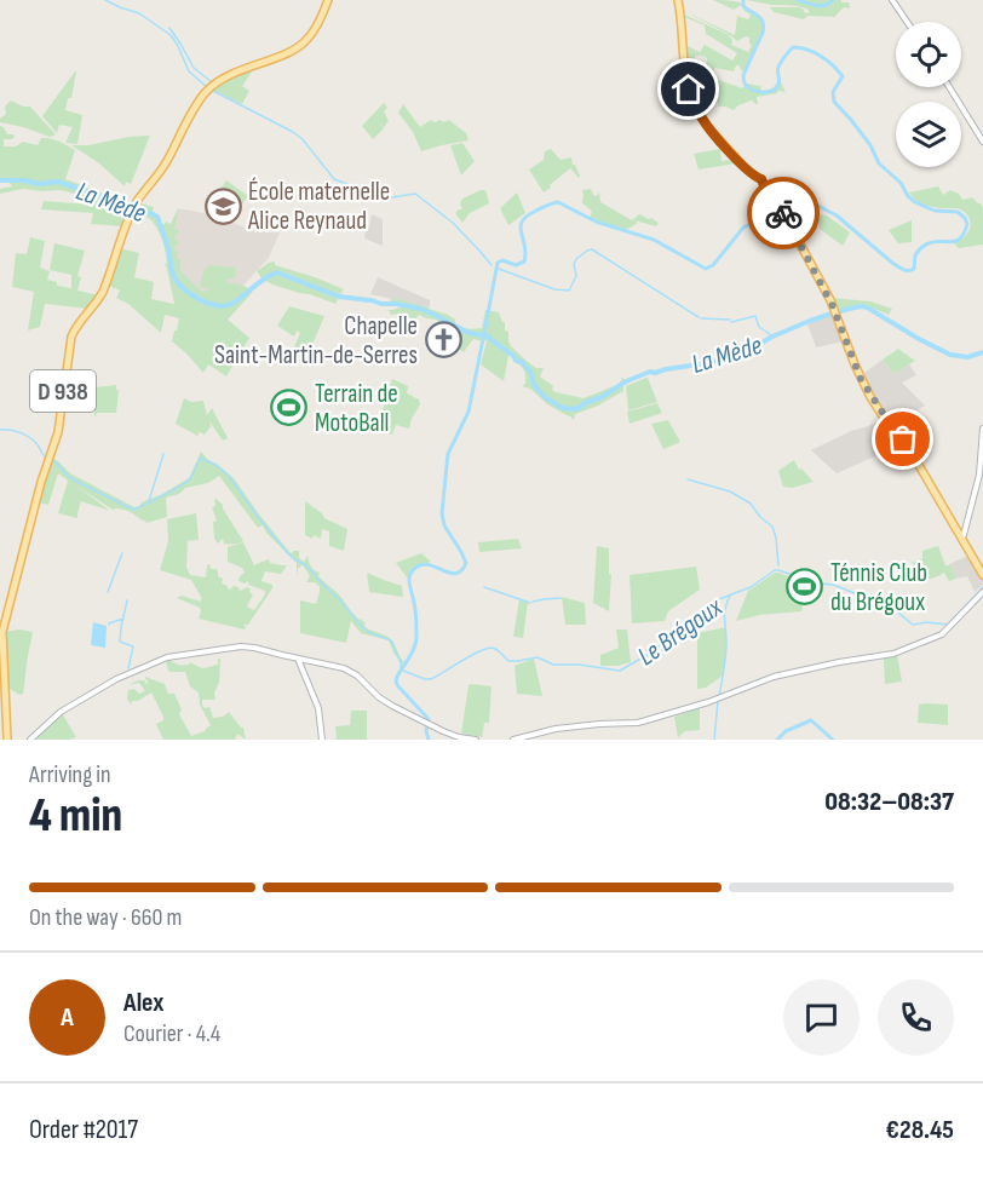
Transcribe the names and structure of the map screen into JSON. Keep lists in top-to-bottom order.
{
  "streets": {
    "main road": ["D 938"]
  },
  "water": ["La Mède", "Le Brégoux"],
  "places": {
    "school or university": ["École maternelle Alice Reynaud"],
    "church": ["Chapelle Saint-Martin-de-Serres"],
    "sports": ["Terrain de MotoBall", "Ténnis Club du Brégoux"]
  },
  "page": {
    "heading": ["4 min", "Arriving in", "08:32–08:37"],
    "panel": [
      "Alex",
      "Courier · 4.4",
      "Order #2017",
      "€28.45"
    ],
    "bar": "On the way · 660 m",
    "round": "A"
  }
}
